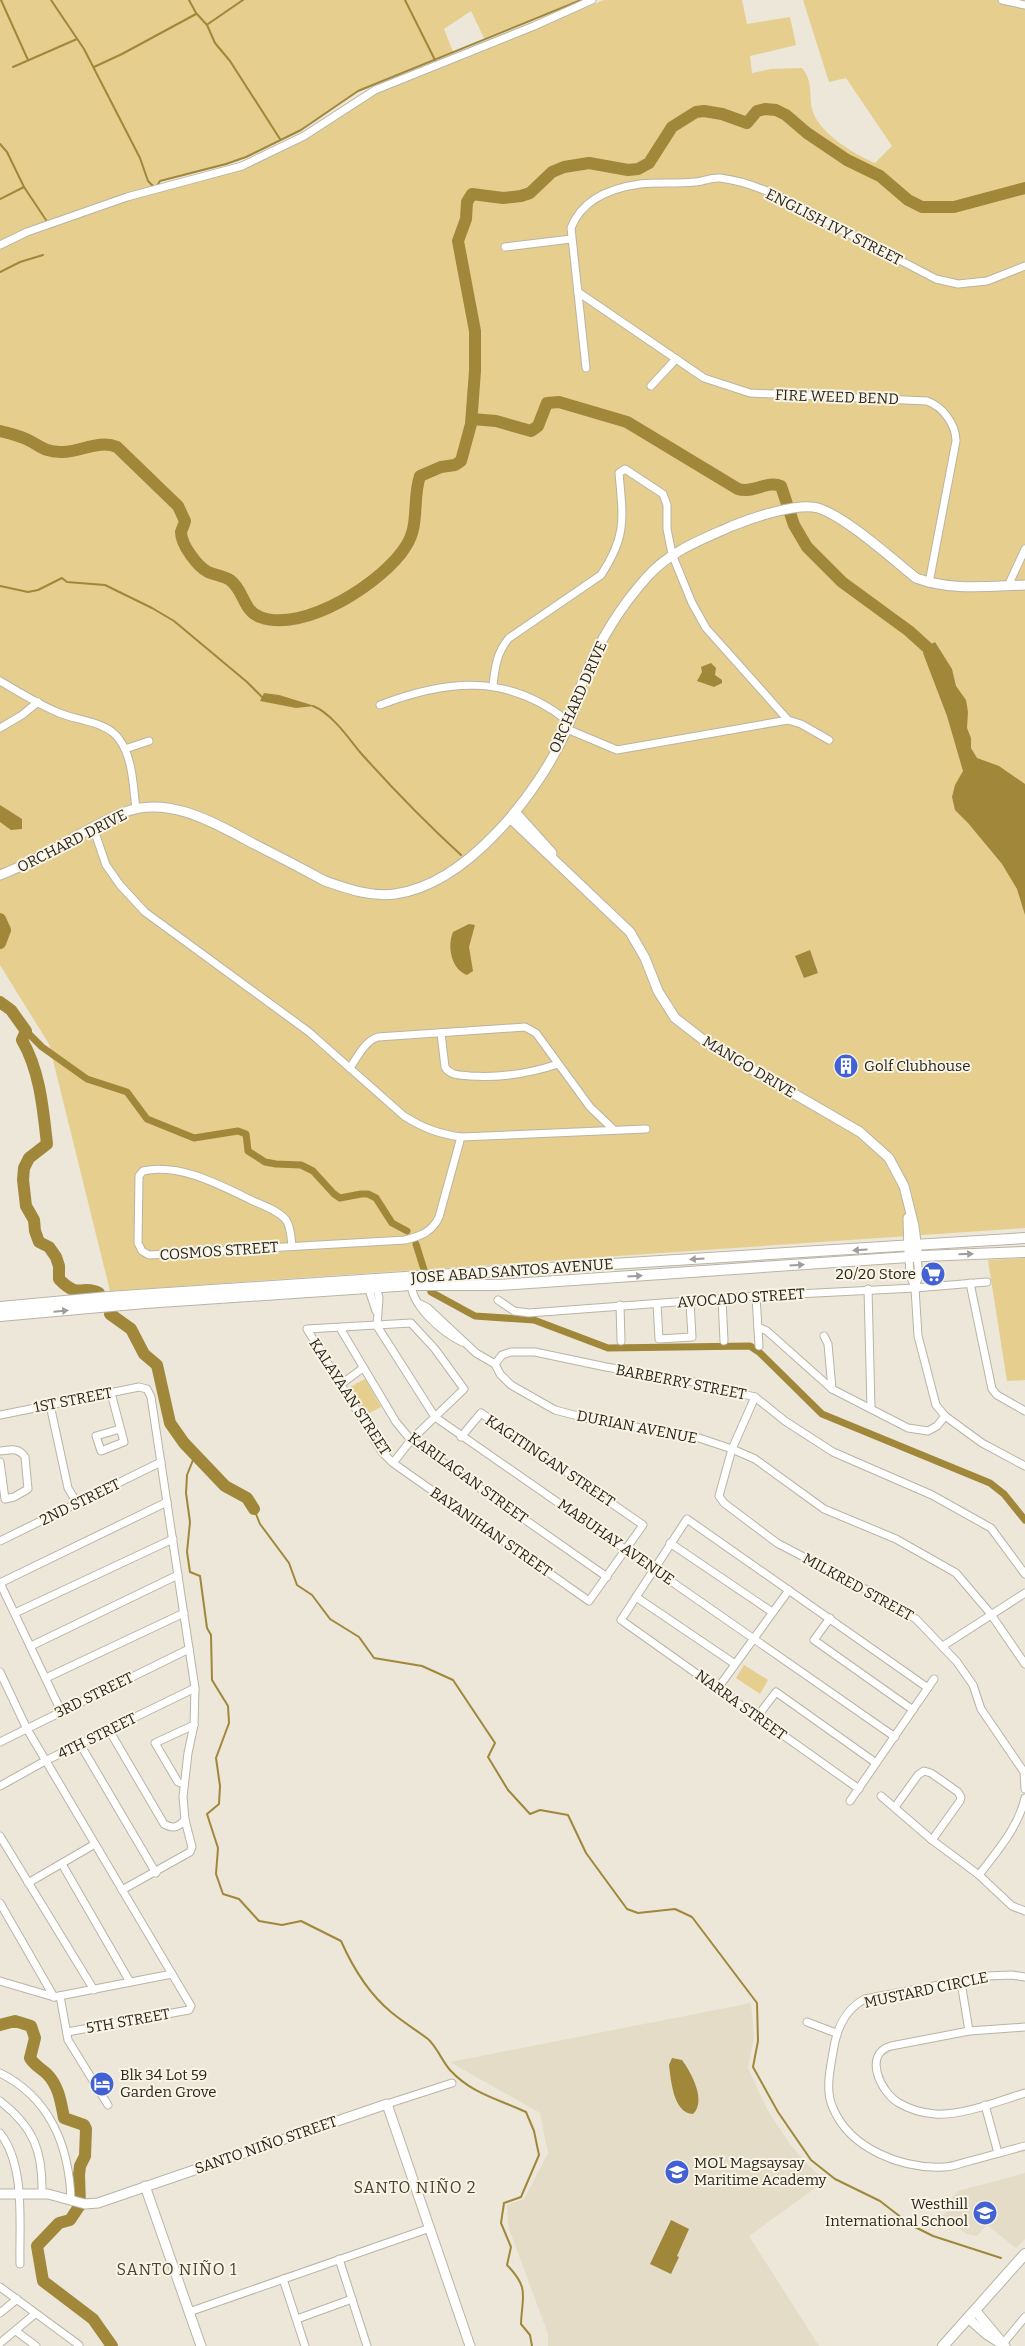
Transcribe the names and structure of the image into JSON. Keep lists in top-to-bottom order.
{
  "streets": {
    "main road": ["JOSE ABAD SANTOS AVENUE"],
    "street": [
      "ENGLISH IVY STREET",
      "FIRE WEED BEND",
      "ORCHARD DRIVE",
      "MANGO DRIVE",
      "COSMOS STREET",
      "AVOCADO STREET",
      "BARBERRY STREET",
      "KALAYAAN STREET",
      "1ST STREET",
      "DURIAN AVENUE",
      "KAGITINGAN STREET",
      "KARILAGAN STREET",
      "2ND STREET",
      "BAYANIHAN STREET",
      "MABUHAY AVENUE",
      "MILKRED STREET",
      "3RD STREET",
      "NARRA STREET",
      "4TH STREET",
      "MUSTARD CIRCLE",
      "5TH STREET",
      "SANTO NIÑO STREET"
    ]
  },
  "crossings": [
    ["ENGLISH IVY STREET", "FIRE WEED BEND"],
    ["FIRE WEED BEND", "ORCHARD DRIVE"],
    ["ORCHARD DRIVE", "MANGO DRIVE"],
    ["MANGO DRIVE", "JOSE ABAD SANTOS AVENUE"],
    ["MANGO DRIVE", "AVOCADO STREET"],
    ["JOSE ABAD SANTOS AVENUE", "DURIAN AVENUE"],
    ["BARBERRY STREET", "DURIAN AVENUE"],
    ["BARBERRY STREET", "MILKRED STREET"],
    ["KALAYAAN STREET", "KARILAGAN STREET"],
    ["KALAYAAN STREET", "BAYANIHAN STREET"],
    ["1ST STREET", "2ND STREET"],
    ["DURIAN AVENUE", "MILKRED STREET"],
    ["KAGITINGAN STREET", "MABUHAY AVENUE"],
    ["KARILAGAN STREET", "BAYANIHAN STREET"]
  ],
  "districts": ["SANTO NIÑO 2", "SANTO NIÑO 1"],
  "places": {
    "building": ["Golf Clubhouse"],
    "supermarket": ["20/20 Store"],
    "hotel": ["Blk 34 Lot 59 Garden Grove"],
    "school or university": ["MOL Magsaysay Maritime Academy", "Westhill International School"]
  }
}
